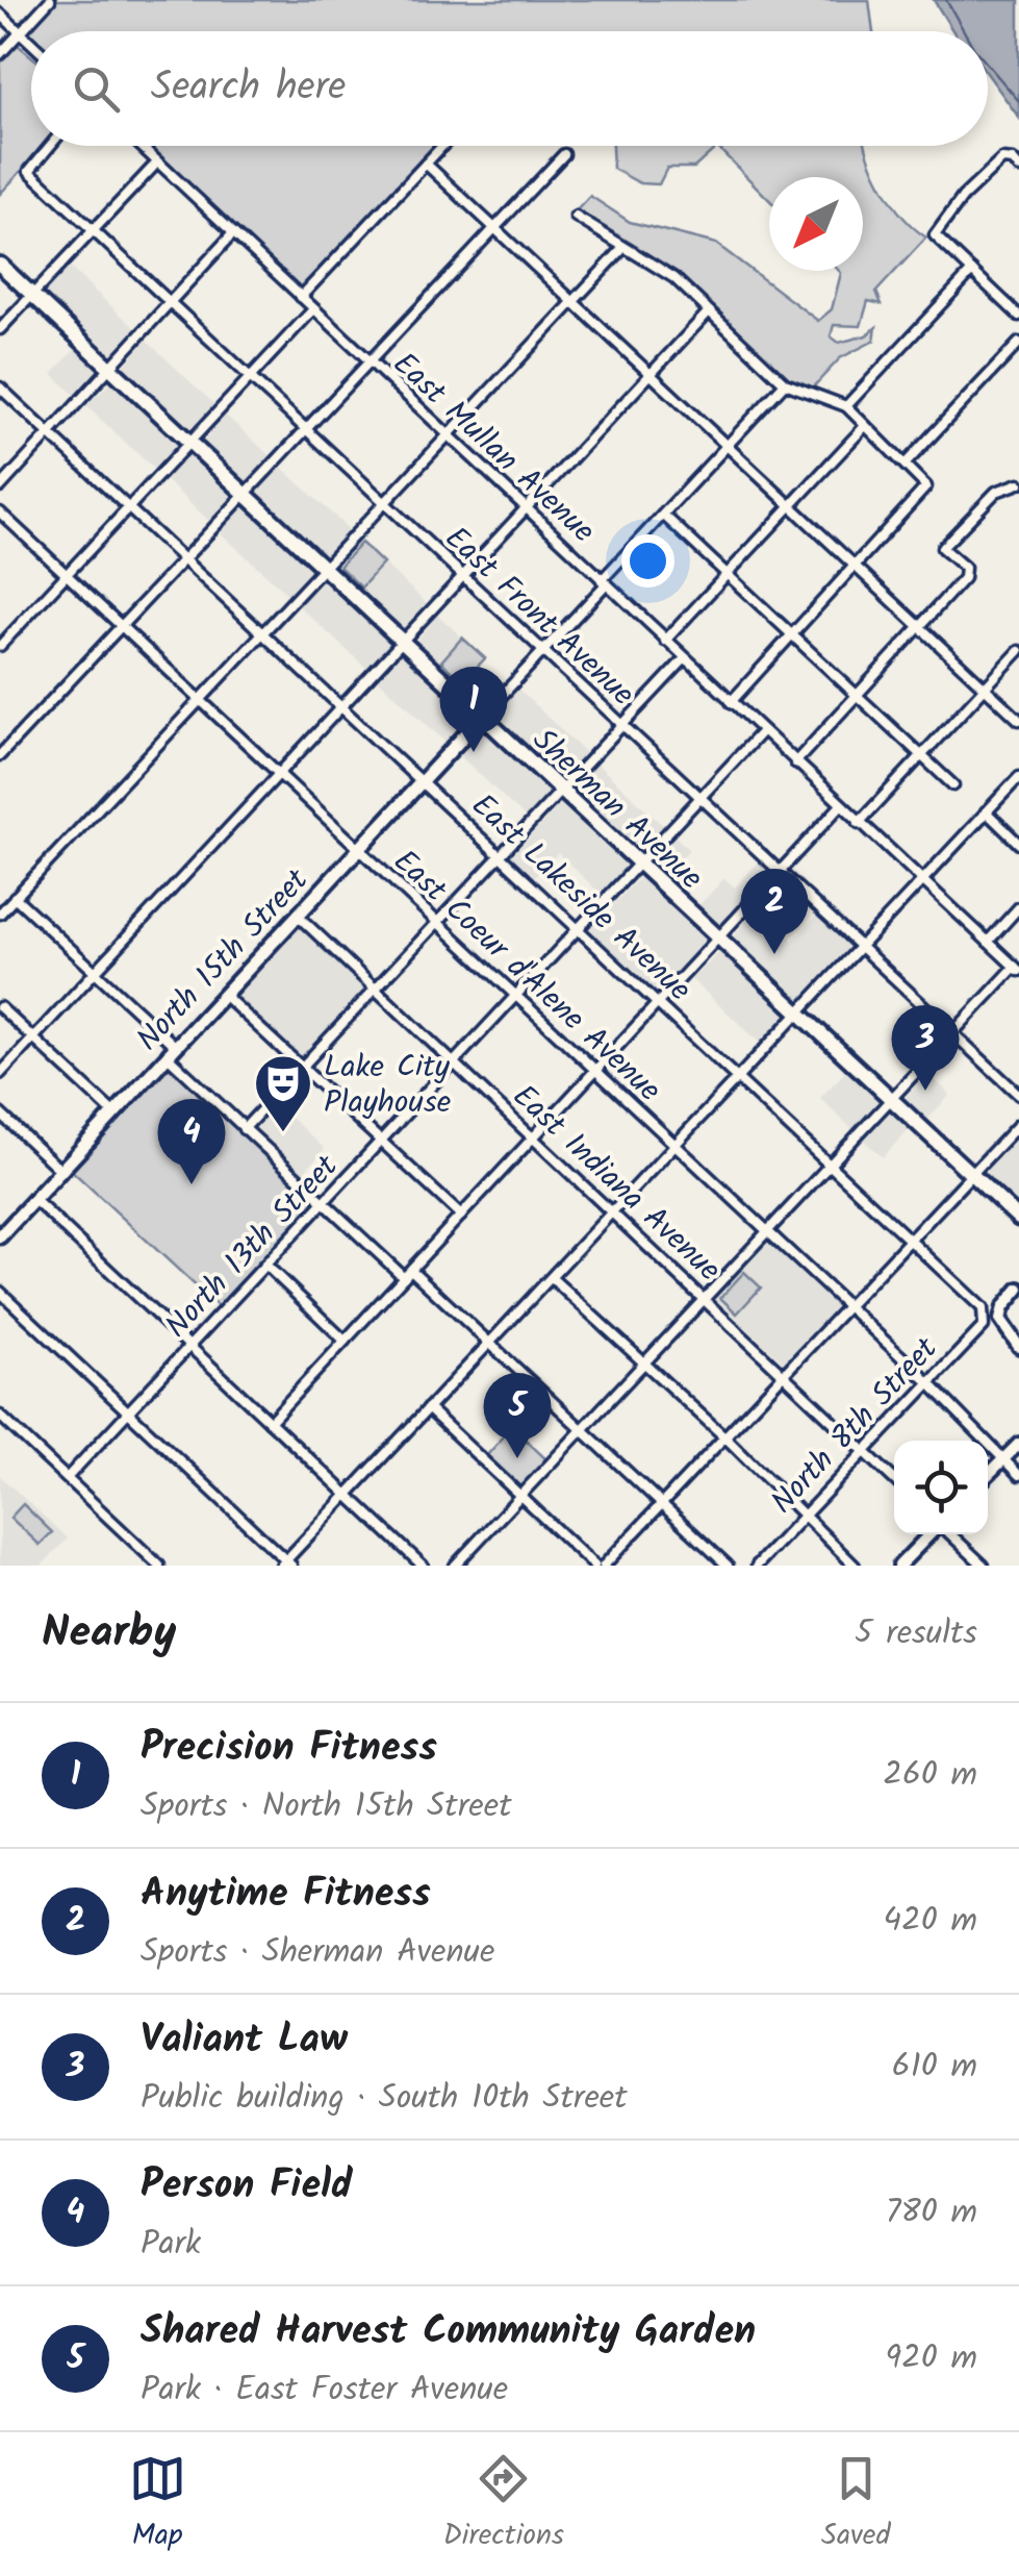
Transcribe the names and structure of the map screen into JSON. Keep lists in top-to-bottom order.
{
  "streets": {
    "main road": ["Sherman Avenue", "North 15th Street"],
    "street": [
      "East Mullan Avenue",
      "East Front Avenue",
      "East Lakeside Avenue",
      "East Coeur d'Alene Avenue",
      "East Indiana Avenue",
      "North 13th Street",
      "North 8th Street"
    ]
  },
  "crossings": [
    ["East Mullan Avenue", "North 13th Street"],
    ["East Front Avenue", "North 13th Street"],
    ["Sherman Avenue", "North 15th Street"],
    ["Sherman Avenue", "North 13th Street"],
    ["East Lakeside Avenue", "North 15th Street"],
    ["East Lakeside Avenue", "North 13th Street"],
    ["East Lakeside Avenue", "North 8th Street"],
    ["North 15th Street", "East Coeur d'Alene Avenue"],
    ["North 15th Street", "East Indiana Avenue"],
    ["East Coeur d'Alene Avenue", "North 13th Street"],
    ["East Coeur d'Alene Avenue", "North 8th Street"],
    ["East Indiana Avenue", "North 13th Street"],
    ["East Indiana Avenue", "North 8th Street"]
  ],
  "places": {
    "theatre": ["Lake City Playhouse"]
  },
  "north": "bottom left",
  "page": {
    "search": "Search here",
    "pins": [
      "1",
      "2",
      "3",
      "4",
      "5"
    ],
    "heading": ["Nearby", "5 results"],
    "list": [
      {
        "mark": "1",
        "name": "Precision Fitness",
        "note": "Sports · North 15th Street",
        "value": "260 m"
      },
      {
        "mark": "2",
        "name": "Anytime Fitness",
        "note": "Sports · Sherman Avenue",
        "value": "420 m"
      },
      {
        "mark": "3",
        "name": "Valiant Law",
        "note": "Public building · South 10th Street",
        "value": "610 m"
      },
      {
        "mark": "4",
        "name": "Person Field",
        "note": "Park",
        "value": "780 m"
      },
      {
        "mark": "5",
        "name": "Shared Harvest Community Garden",
        "note": "Park · East Foster Avenue",
        "value": "920 m"
      }
    ],
    "nav": ["Map", "Directions", "Saved"]
  }
}
